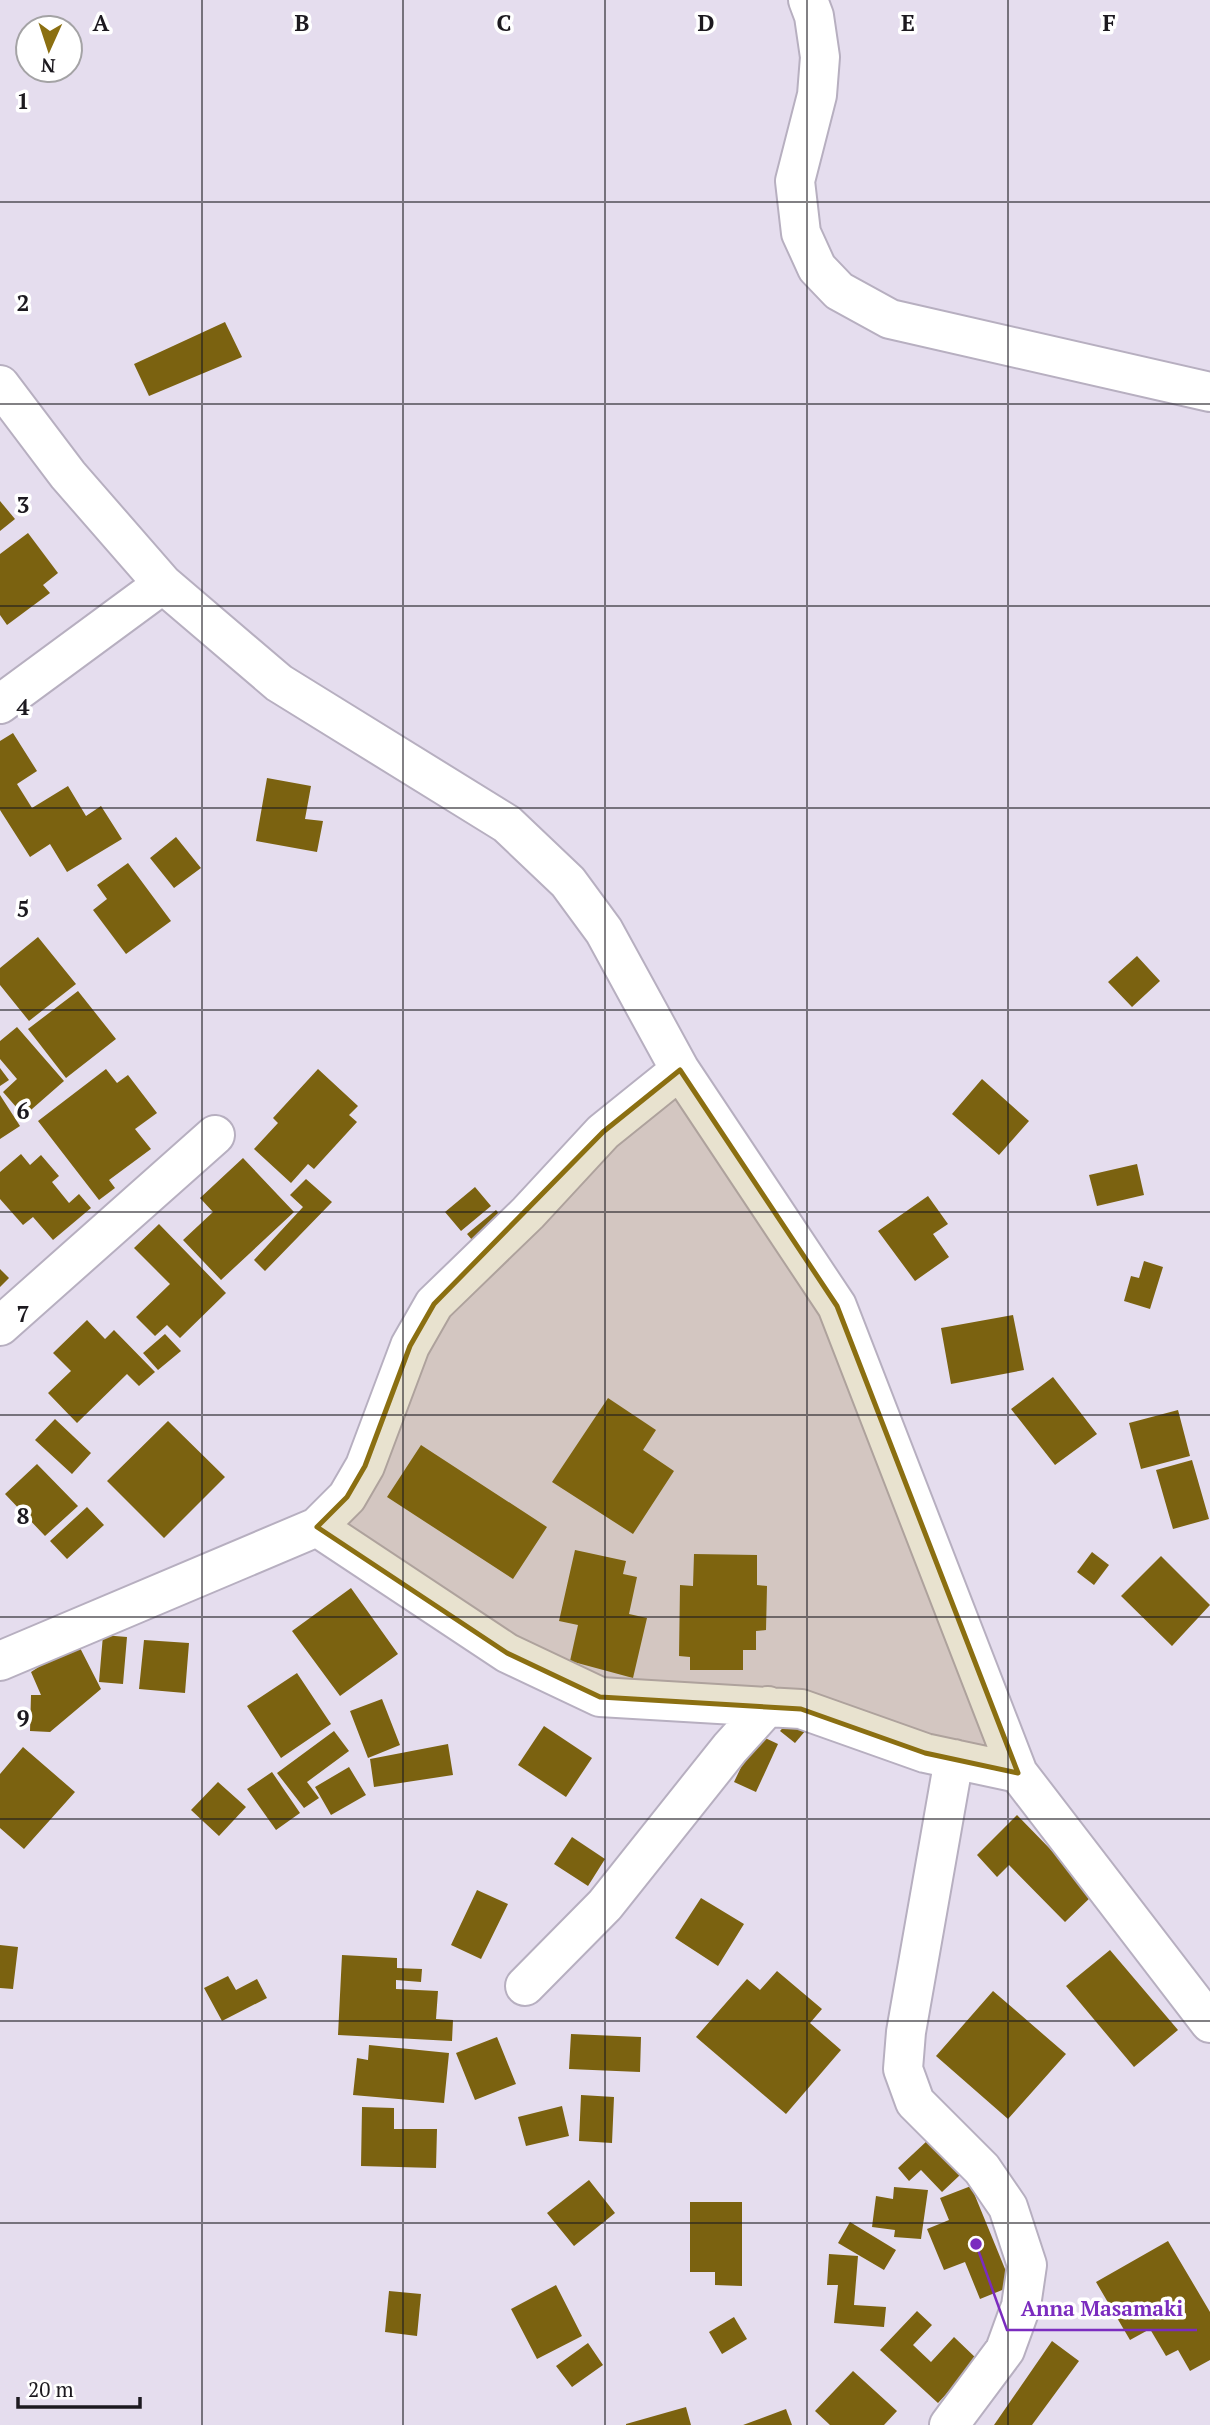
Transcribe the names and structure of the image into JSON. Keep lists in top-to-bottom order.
{
  "places": ["Anna Masamaki"],
  "scale_bar": "20 m",
  "north": "bottom",
  "grid": {
    "columns": [
      "A",
      "B",
      "C",
      "D",
      "E",
      "F"
    ],
    "rows": [
      "1",
      "2",
      "3",
      "4",
      "5",
      "6",
      "7",
      "8",
      "9"
    ]
  }
}
